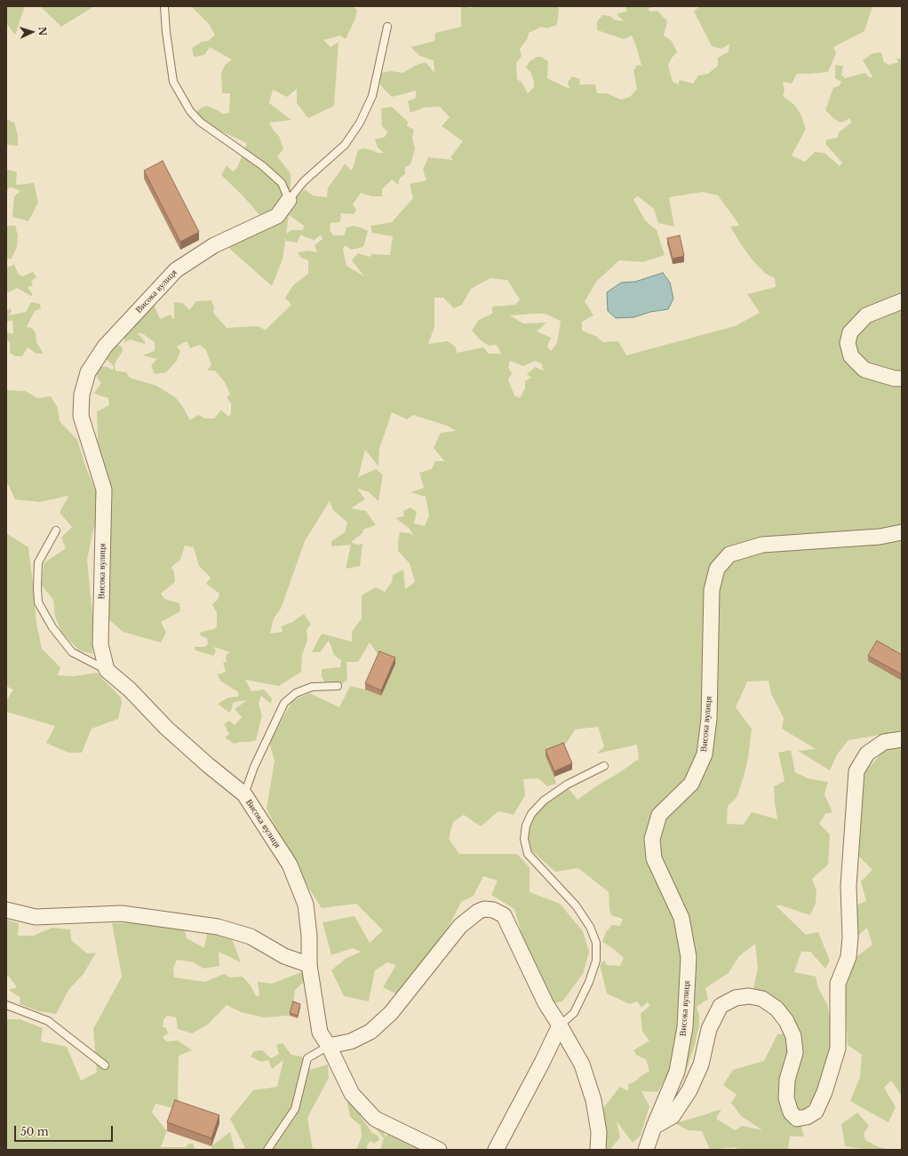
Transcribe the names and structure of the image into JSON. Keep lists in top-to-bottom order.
{
  "streets": {
    "street": ["Висока вулиця"]
  },
  "scale_bar": "50 m",
  "north": "right"
}
